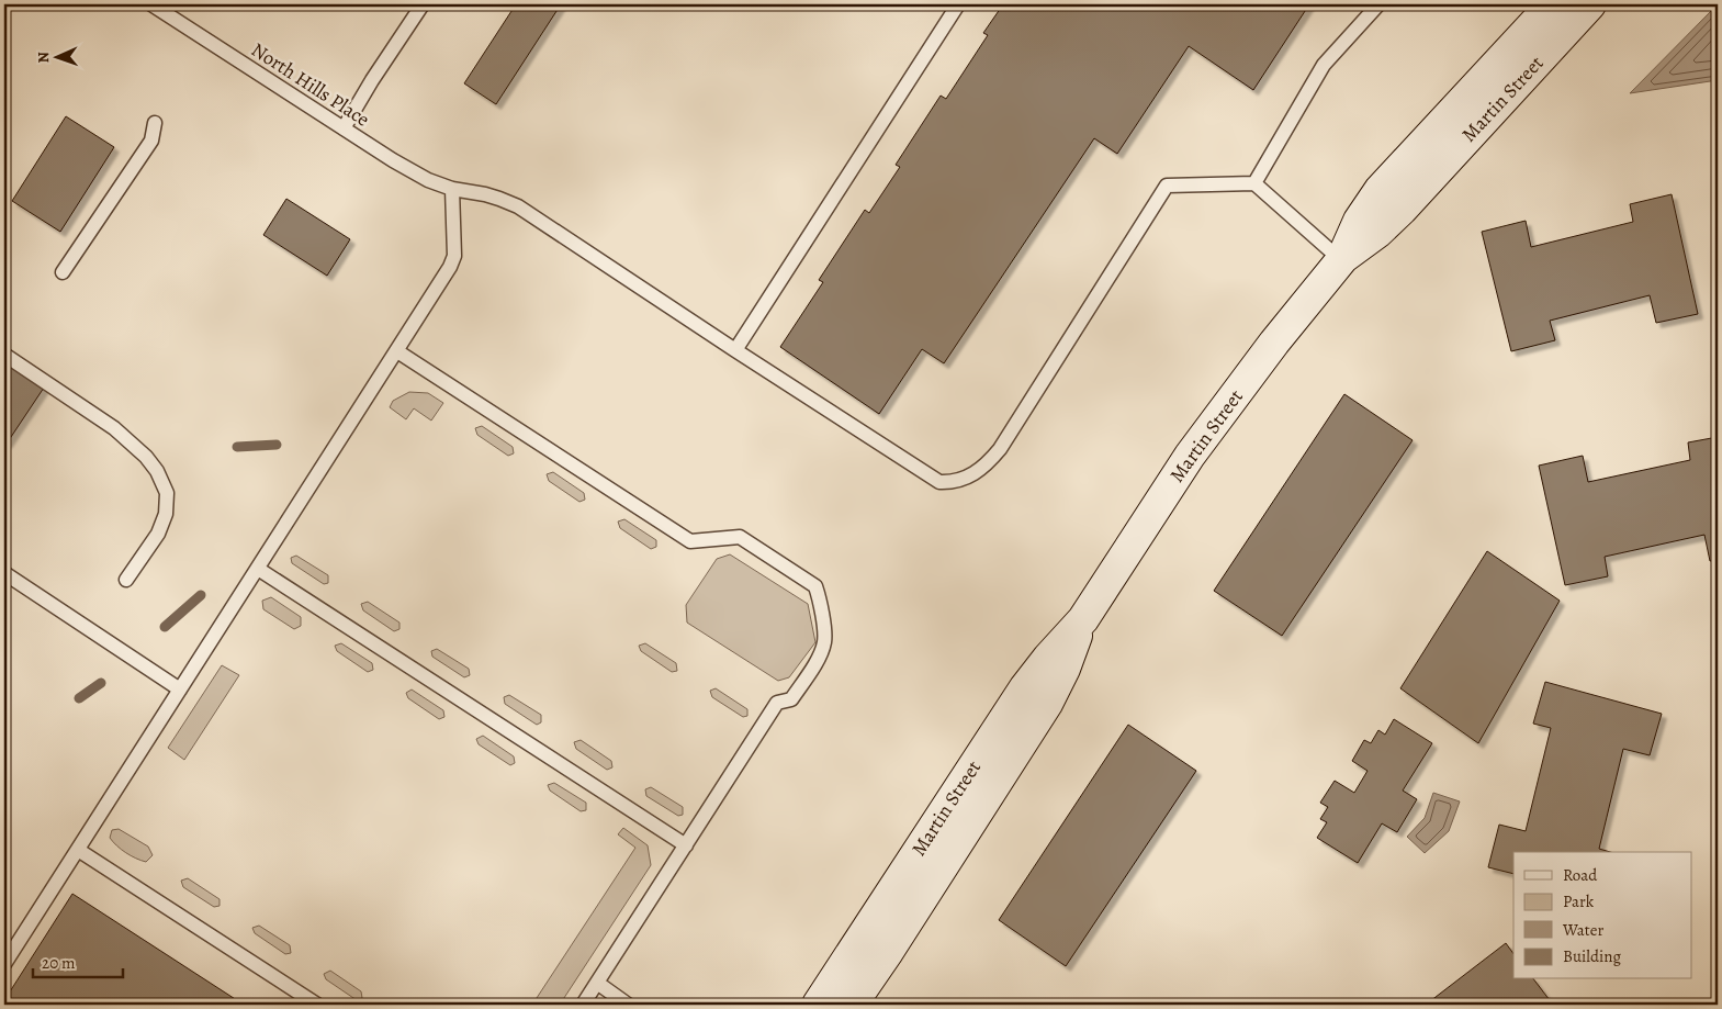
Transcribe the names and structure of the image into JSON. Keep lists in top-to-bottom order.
{
  "streets": {
    "street": ["Martin Street"],
    "lane": ["North Hills Place"]
  },
  "legend": [
    "Road",
    "Park",
    "Water",
    "Building"
  ],
  "scale_bar": "20 m",
  "north": "left"
}
